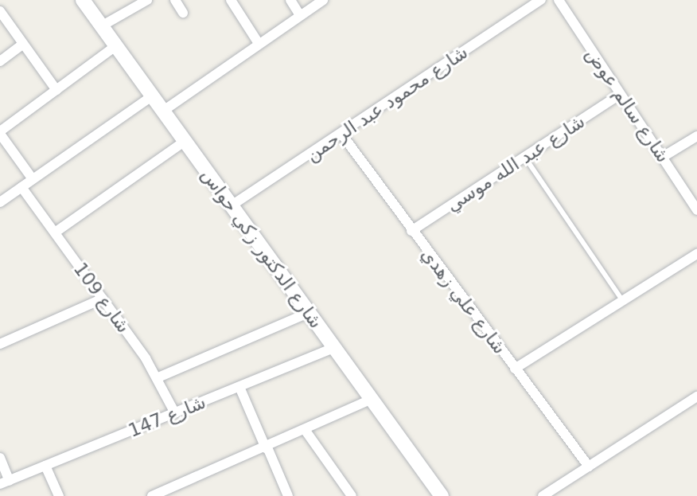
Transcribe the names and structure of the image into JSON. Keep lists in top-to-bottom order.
{
  "streets": {
    "street": [
      "شارع محمود عبد الرحمن",
      "شارع سالم عوض",
      "شارع عبد الله موسي",
      "شارع الدكتور زكي حواس",
      "شارع 109",
      "شارع علي زهدي",
      "شارع 147"
    ]
  },
  "crossings": [
    ["شارع محمود عبد الرحمن", "شارع الدكتور زكي حواس"],
    ["شارع محمود عبد الرحمن", "شارع علي زهدي"],
    ["شارع سالم عوض", "شارع عبد الله موسي"],
    ["شارع عبد الله موسي", "شارع علي زهدي"],
    ["شارع الدكتور زكي حواس", "شارع 147"],
    ["شارع 109", "شارع 147"]
  ]
}
